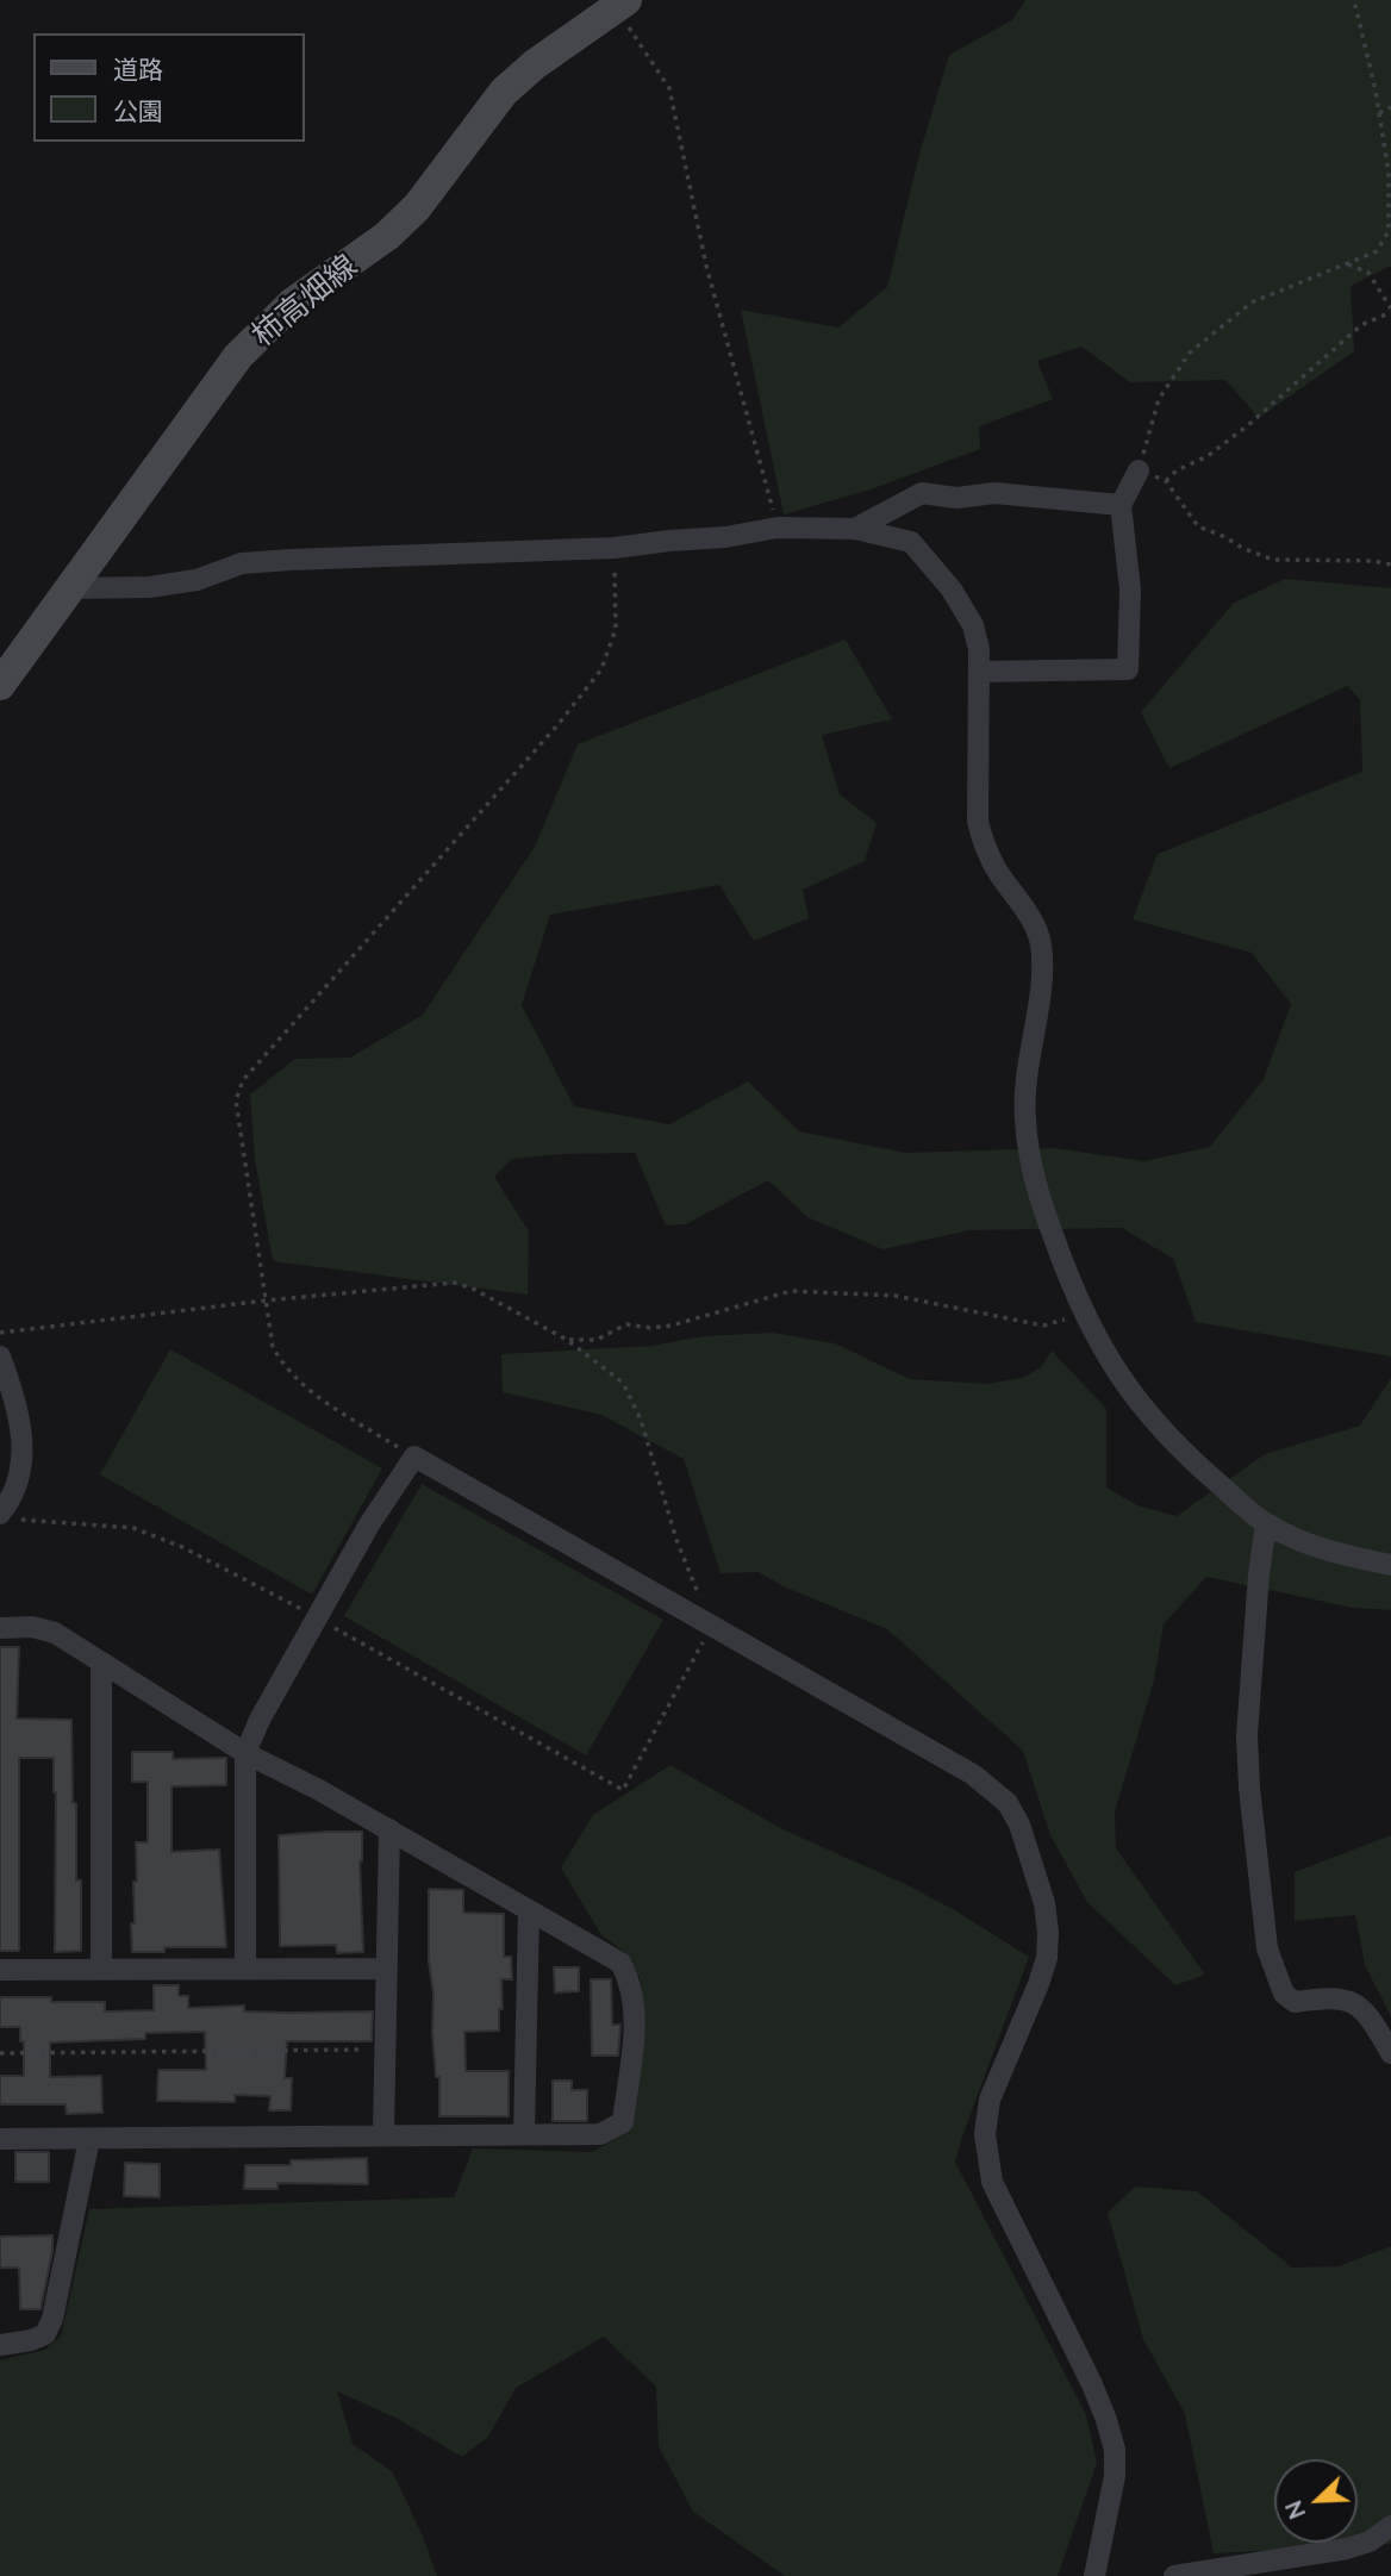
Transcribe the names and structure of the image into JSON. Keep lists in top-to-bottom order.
{
  "streets": {
    "main road": ["柿高畑線"]
  },
  "legend": ["道路", "公園"],
  "north": "bottom left"
}
